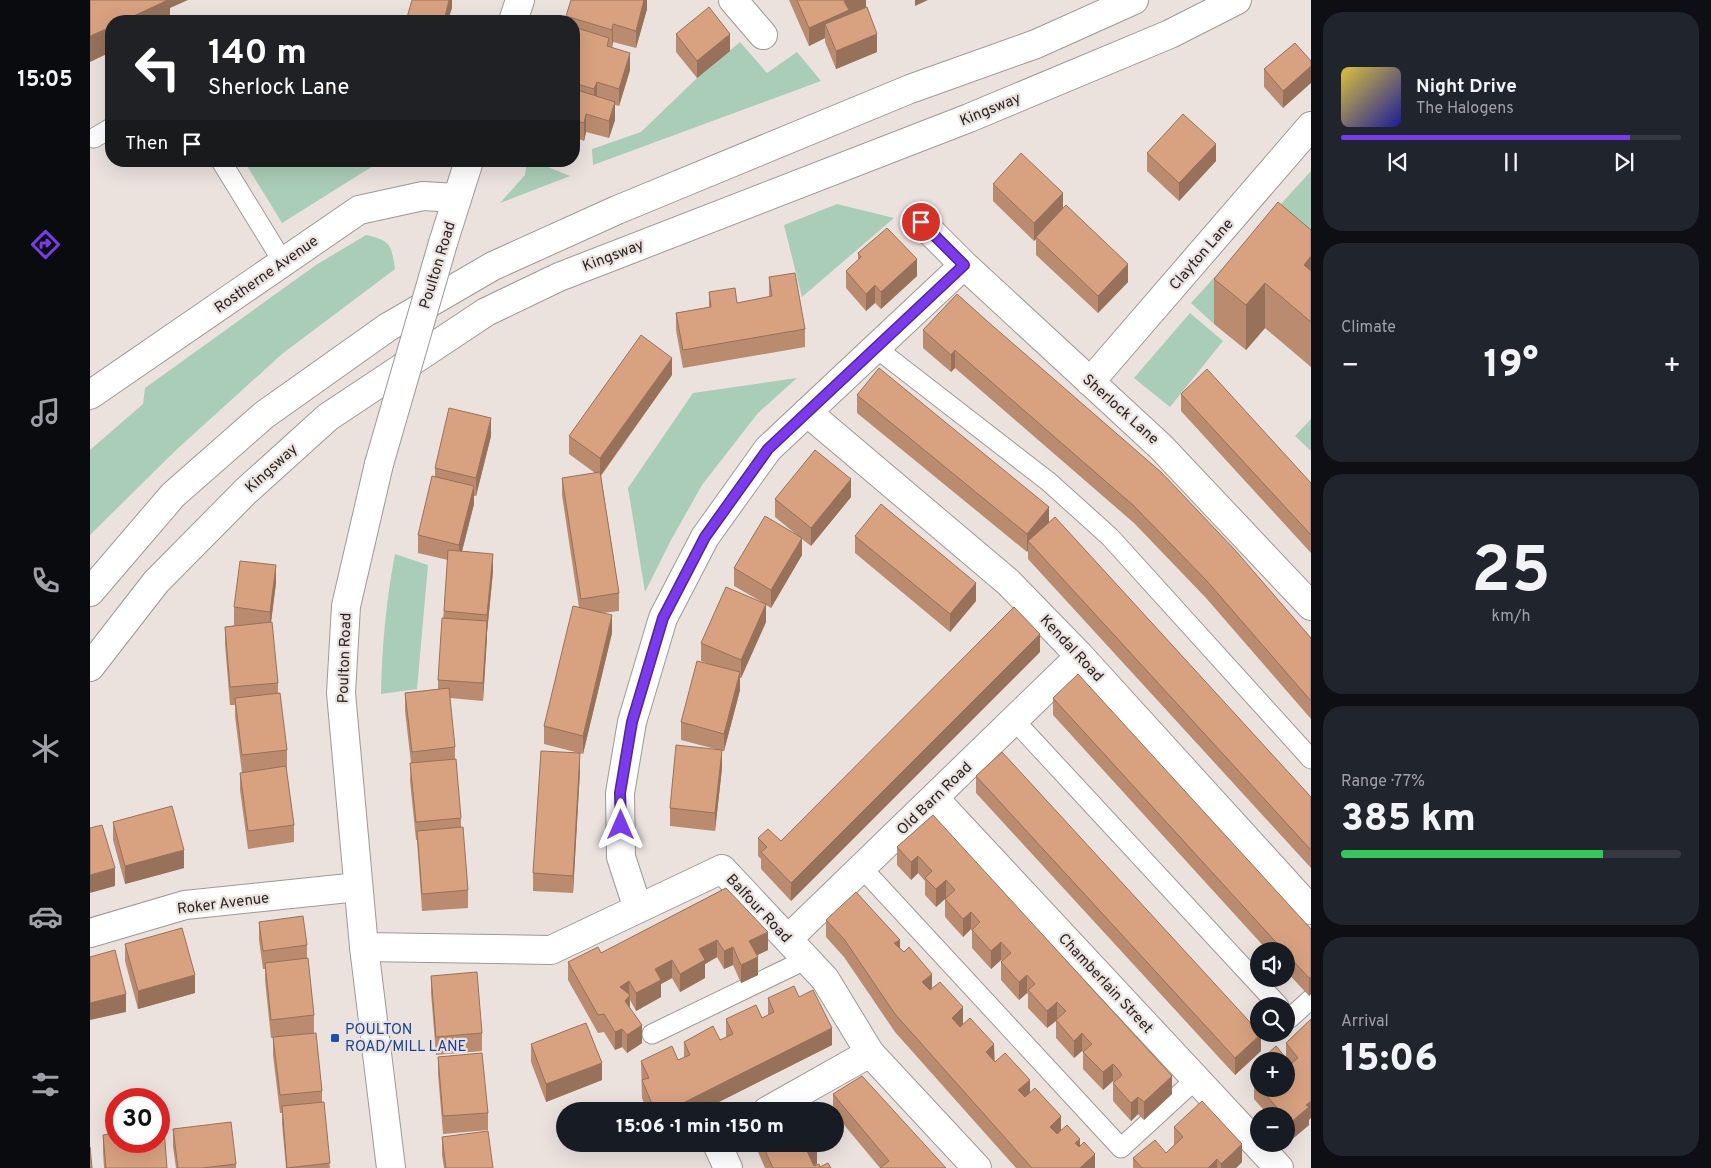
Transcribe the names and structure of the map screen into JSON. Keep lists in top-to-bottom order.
{
  "streets": {
    "main road": [
      "Kingsway",
      "Clayton Lane",
      "Poulton Road",
      "Rostherne Avenue",
      "Sherlock Lane",
      "Kendal Road",
      "Old Barn Road",
      "Roker Avenue",
      "Balfour Road",
      "Chamberlain Street"
    ]
  },
  "crossings": [
    ["Clayton Lane", "Sherlock Lane"],
    ["Poulton Road", "Rostherne Avenue"],
    ["Poulton Road", "Roker Avenue"],
    ["Poulton Road", "Balfour Road"],
    ["Kendal Road", "Old Barn Road"],
    ["Old Barn Road", "Balfour Road"],
    ["Old Barn Road", "Chamberlain Street"]
  ],
  "places": {
    "transit": ["POULTON ROAD/MILL LANE"]
  },
  "page": {
    "tabs": "15:05",
    "turn": ["140 m", "Sherlock Lane"],
    "song": ["Night Drive", "The Halogens"],
    "then": "Then",
    "tile": [
      "Climate",
      ["25", "km/h"],
      ["Range · 77%", "385 km"],
      ["Arrival", "15:06"]
    ],
    "heat": ["−", "19°", "+"],
    "map_buttons": ["+", "−"],
    "limit": "30",
    "trip": "15:06 · 1 min · 150 m"
  }
}
